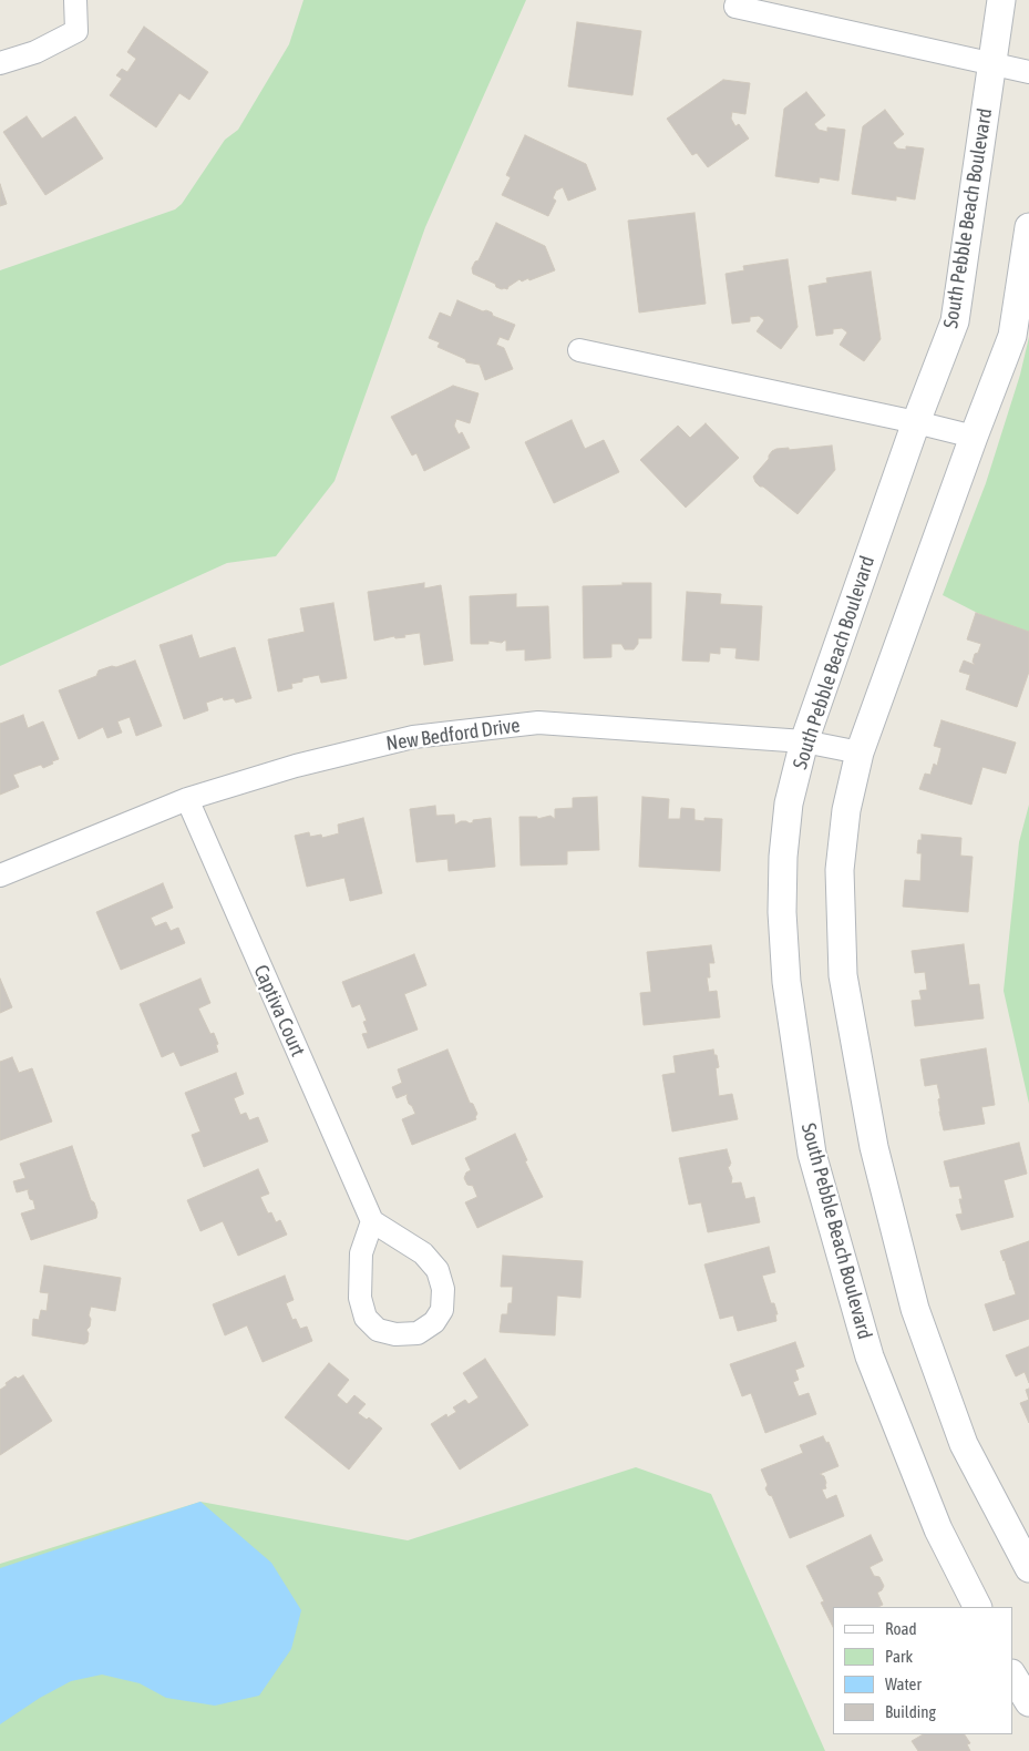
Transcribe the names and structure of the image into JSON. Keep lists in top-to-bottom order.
{
  "streets": {
    "street": ["South Pebble Beach Boulevard", "New Bedford Drive", "Captiva Court"]
  },
  "crossings": [
    ["South Pebble Beach Boulevard", "New Bedford Drive"],
    ["New Bedford Drive", "Captiva Court"]
  ],
  "legend": [
    "Road",
    "Park",
    "Water",
    "Building"
  ]
}
